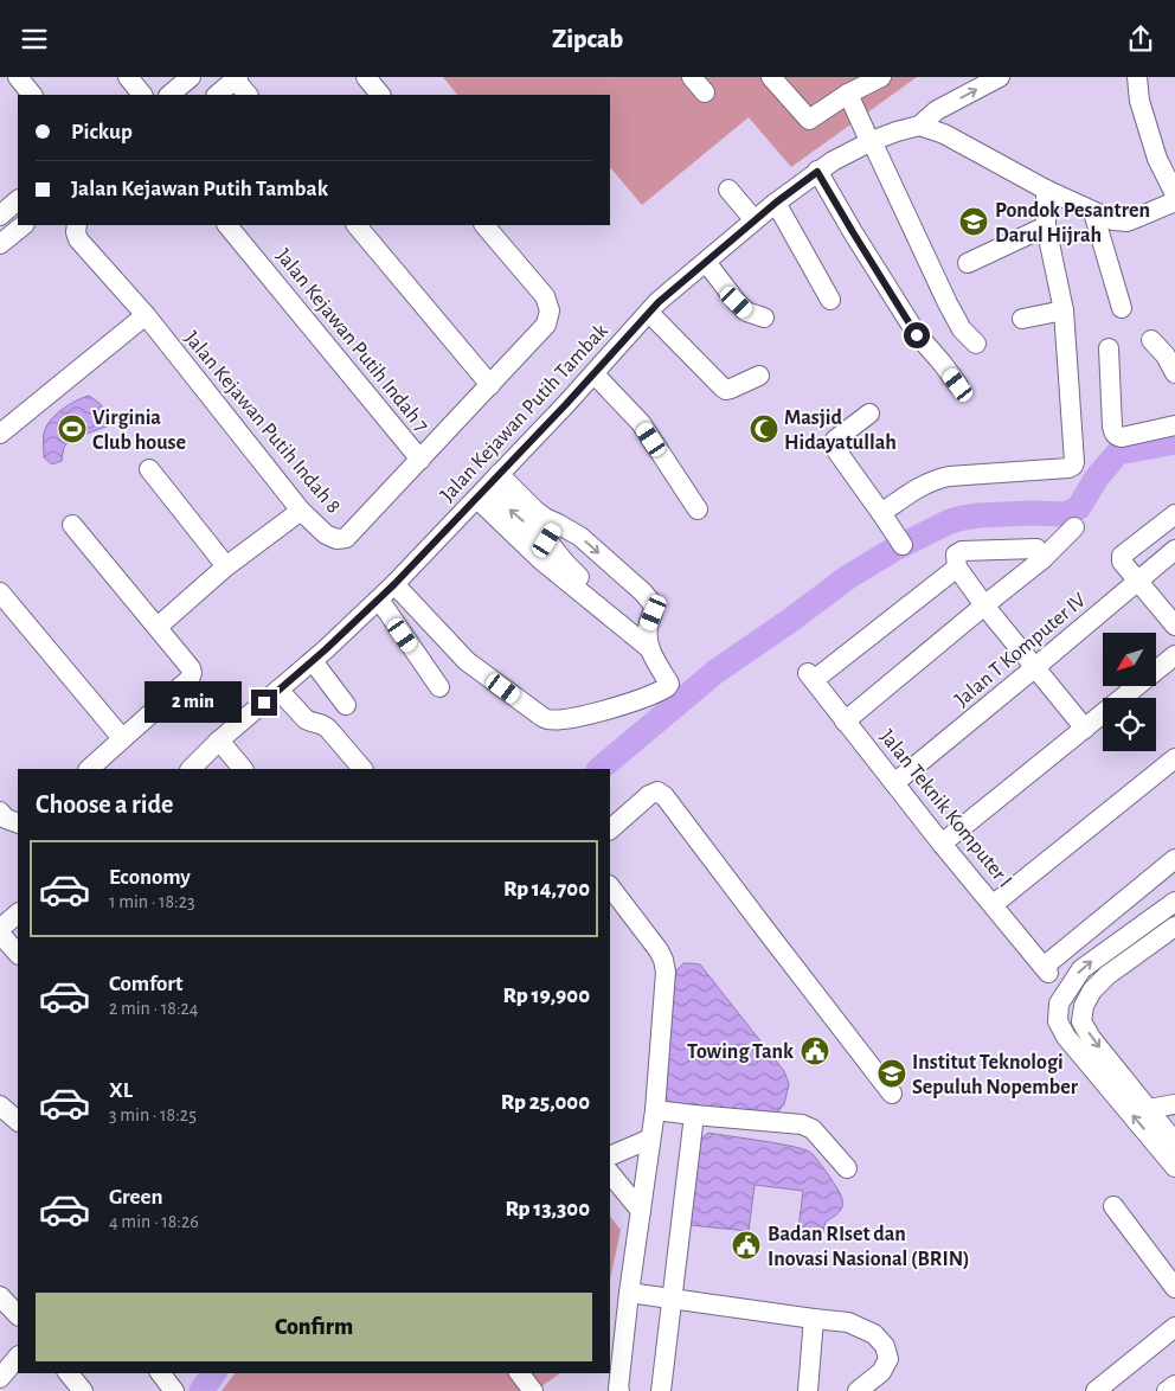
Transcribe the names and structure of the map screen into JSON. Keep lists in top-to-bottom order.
{
  "streets": {
    "street": [
      "Jalan Kejawan Putih Indah 7",
      "Jalan Kejawan Putih Tambak",
      "Jalan Kejawan Putih Indah 8",
      "Jalan T Komputer IV",
      "Jalan Teknik Komputer I"
    ]
  },
  "crossings": [
    ["Jalan Kejawan Putih Indah 7", "Jalan Kejawan Putih Indah 8"],
    ["Jalan T Komputer IV", "Jalan Teknik Komputer I"]
  ],
  "places": {
    "school or university": ["Pondok Pesantren Darul Hijrah", "Institut Teknologi Sepuluh Nopember"],
    "sports": ["Virginia Club house"],
    "mosque": ["Masjid Hidayatullah"],
    "public building": ["Towing Tank", "Badan RIset dan Inovasi Nasional (BRIN)"]
  },
  "north": "bottom left",
  "page": {
    "header": "Zipcab",
    "banner": ["Pickup", "Jalan Kejawan Putih Tambak"],
    "bubble": "2 min",
    "heading": "Choose a ride",
    "list": [
      {
        "name": "Economy",
        "note": "1 min · 18:23",
        "value": "Rp 14,700"
      },
      {
        "name": "Comfort",
        "note": "2 min · 18:24",
        "value": "Rp 19,900"
      },
      {
        "name": "XL",
        "note": "3 min · 18:25",
        "value": "Rp 25,000"
      },
      {
        "name": "Green",
        "note": "4 min · 18:26",
        "value": "Rp 13,300"
      }
    ],
    "buttons": "Confirm"
  }
}
